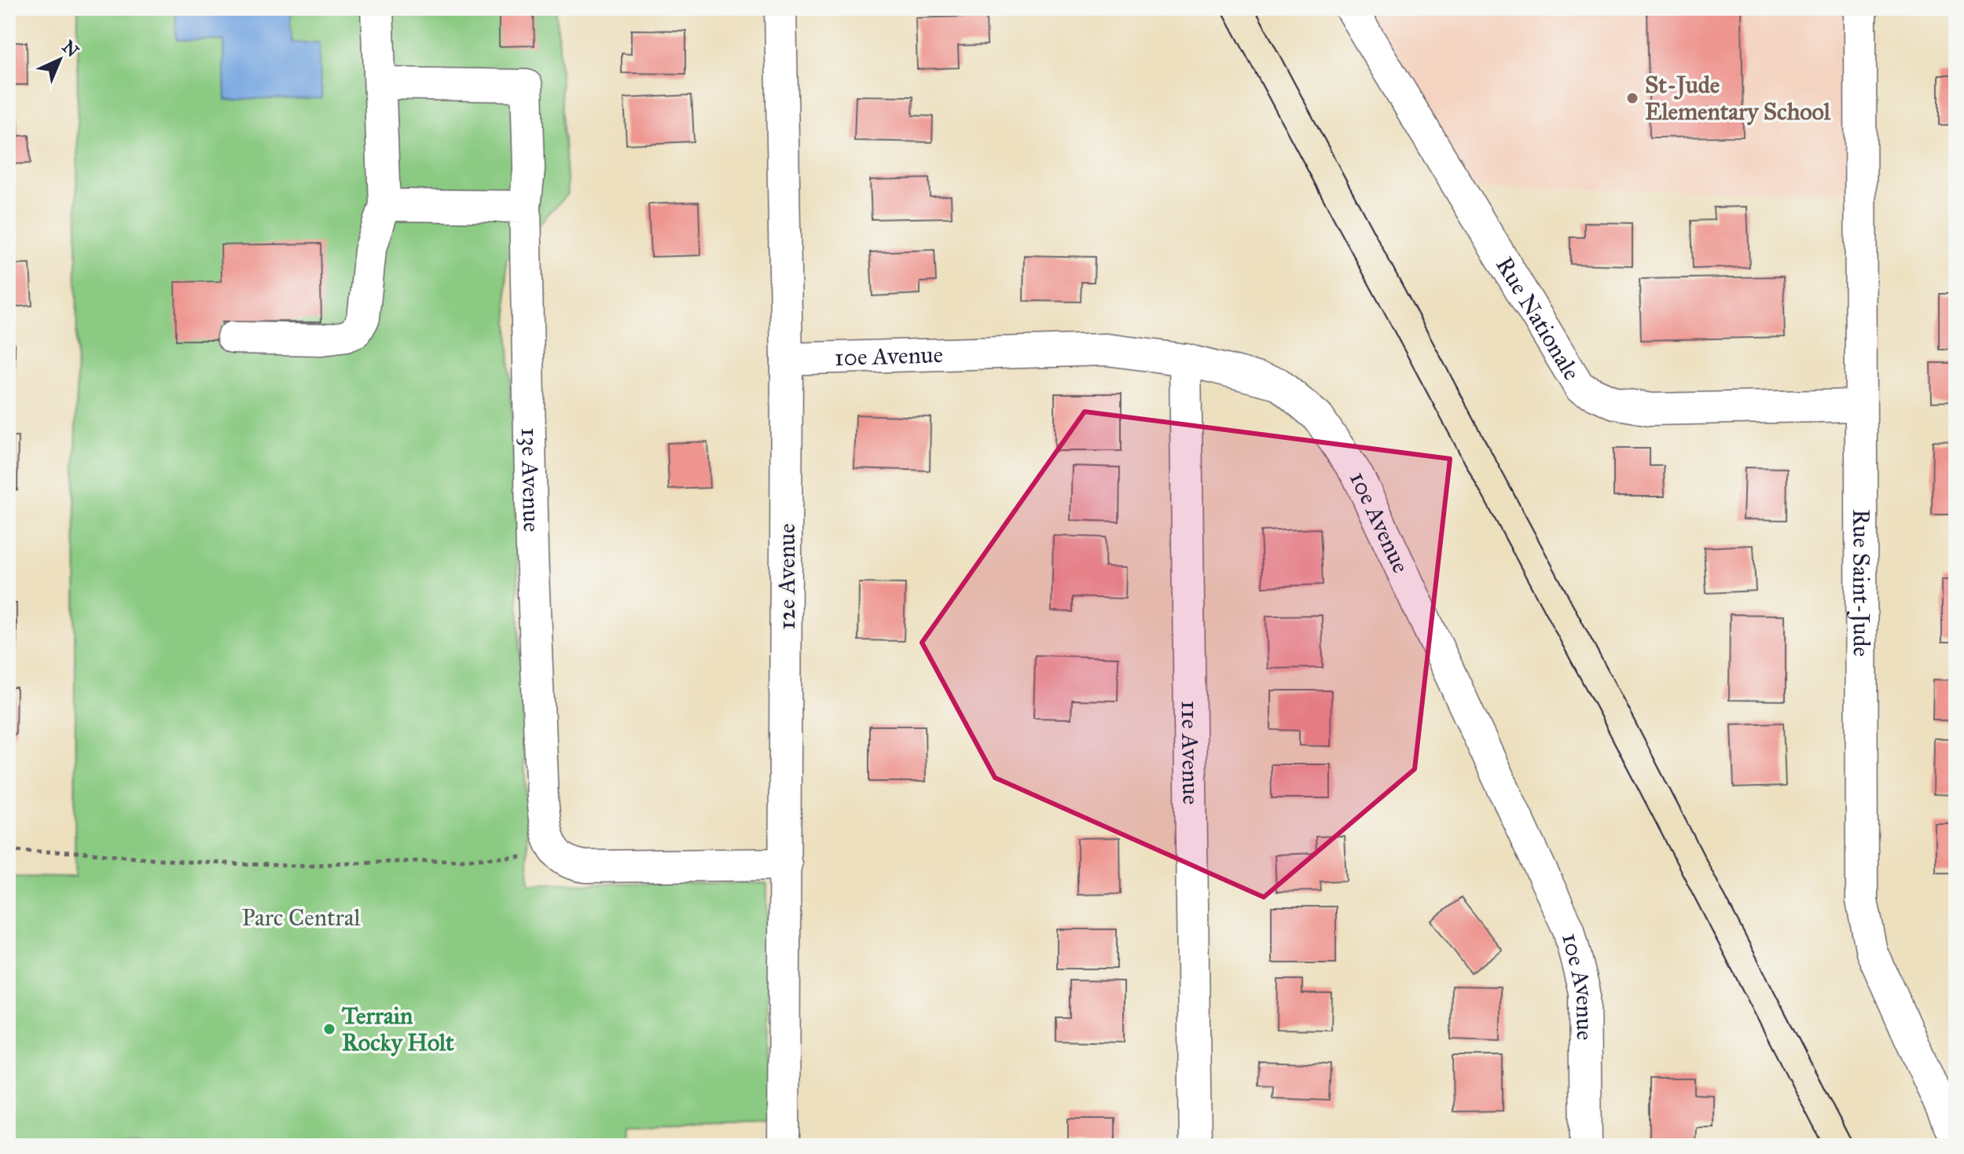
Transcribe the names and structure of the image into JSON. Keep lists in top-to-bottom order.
{
  "streets": {
    "street": [
      "Rue Nationale",
      "10e Avenue",
      "13e Avenue",
      "12e Avenue",
      "Rue Saint-Jude",
      "11e Avenue"
    ]
  },
  "crossings": [
    ["Rue Nationale", "Rue Saint-Jude"],
    ["10e Avenue", "12e Avenue"],
    ["10e Avenue", "11e Avenue"],
    ["13e Avenue", "12e Avenue"]
  ],
  "parks": ["Parc Central"],
  "places": ["St-Jude Elementary School", "Terrain Rocky Holt"],
  "north": "top right"
}
